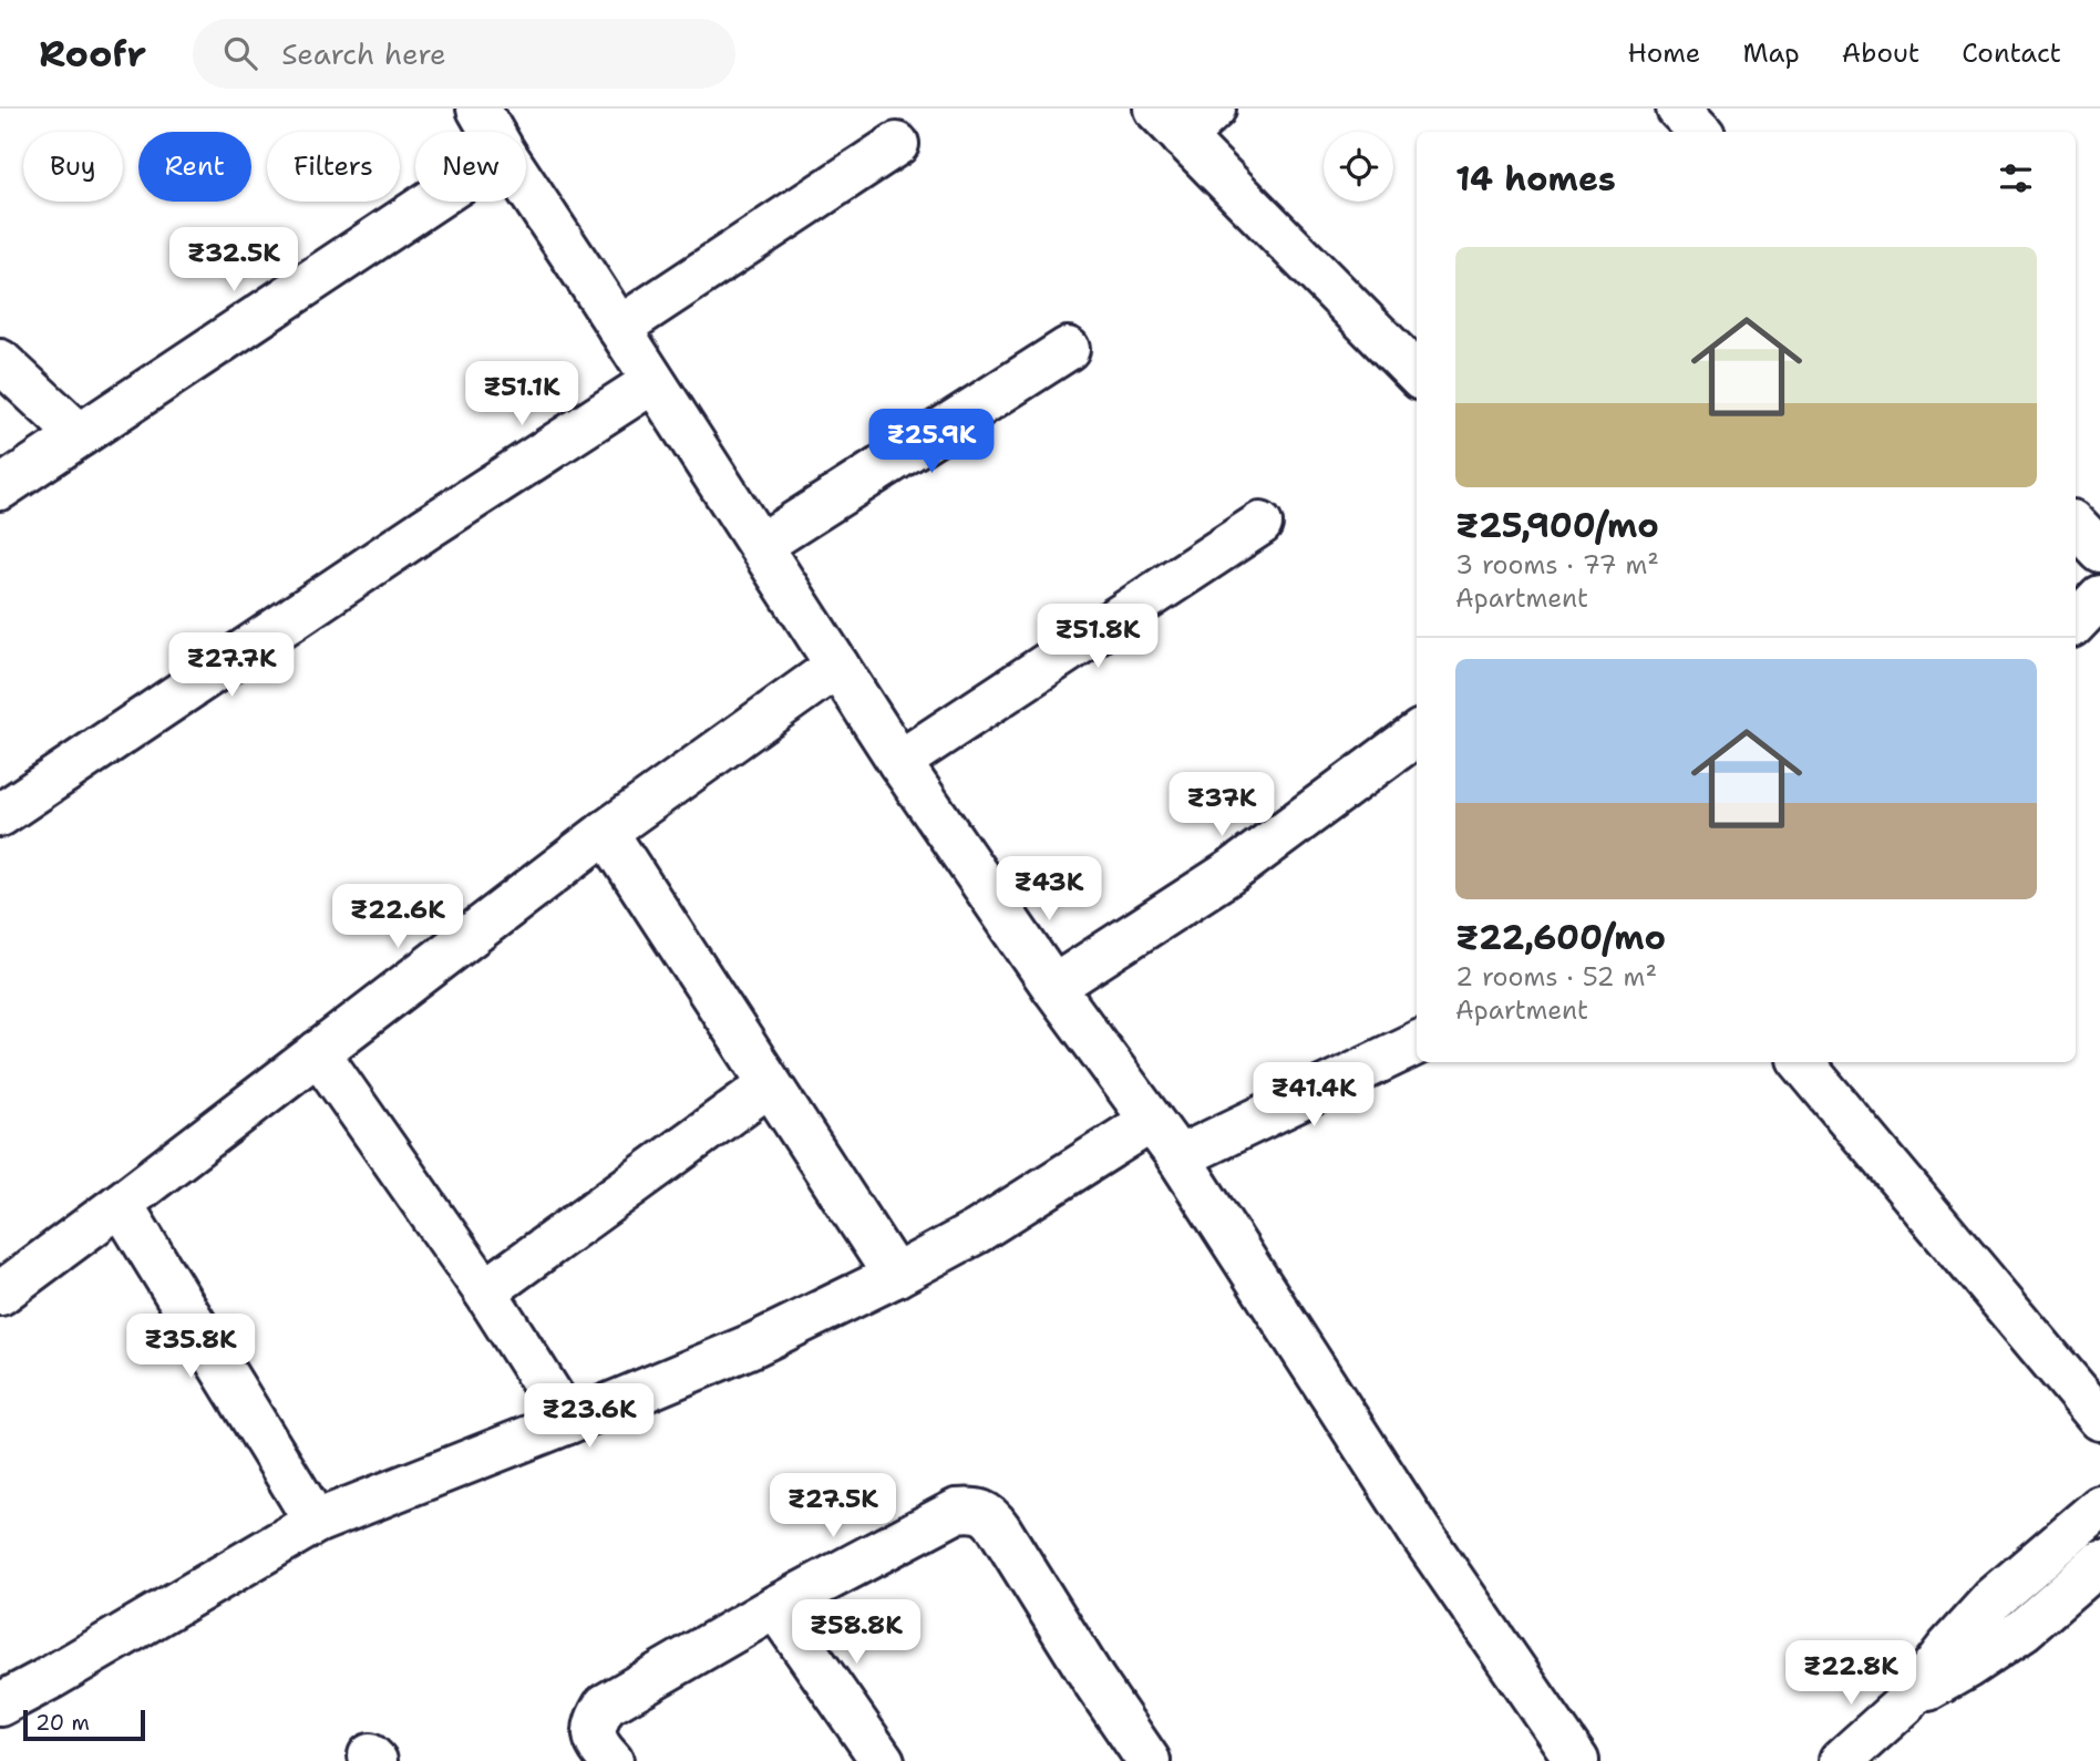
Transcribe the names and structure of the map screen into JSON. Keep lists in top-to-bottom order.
{
  "scale_bar": "20 m",
  "page": {
    "header": "Roofr",
    "search": "Search here",
    "nav": [
      "Home",
      "Map",
      "About",
      "Contact"
    ],
    "chip": [
      "Buy",
      "Rent",
      "Filters",
      "New"
    ],
    "heading": "14 homes",
    "list": [
      {
        "name": "₹25,900/mo",
        "note": "3 rooms · 77 m² · Apartment"
      },
      {
        "name": "₹22,600/mo",
        "note": "2 rooms · 52 m² · Apartment"
      }
    ],
    "price": [
      "₹32.5K",
      "₹51.1K",
      "₹25.9K",
      "₹51.8K",
      "₹27.7K",
      "₹37K",
      "₹43K",
      "₹22.6K",
      "₹41.4K",
      "₹35.8K",
      "₹23.6K",
      "₹27.5K",
      "₹58.8K",
      "₹22.8K"
    ],
    "scale": "20 m"
  }
}
